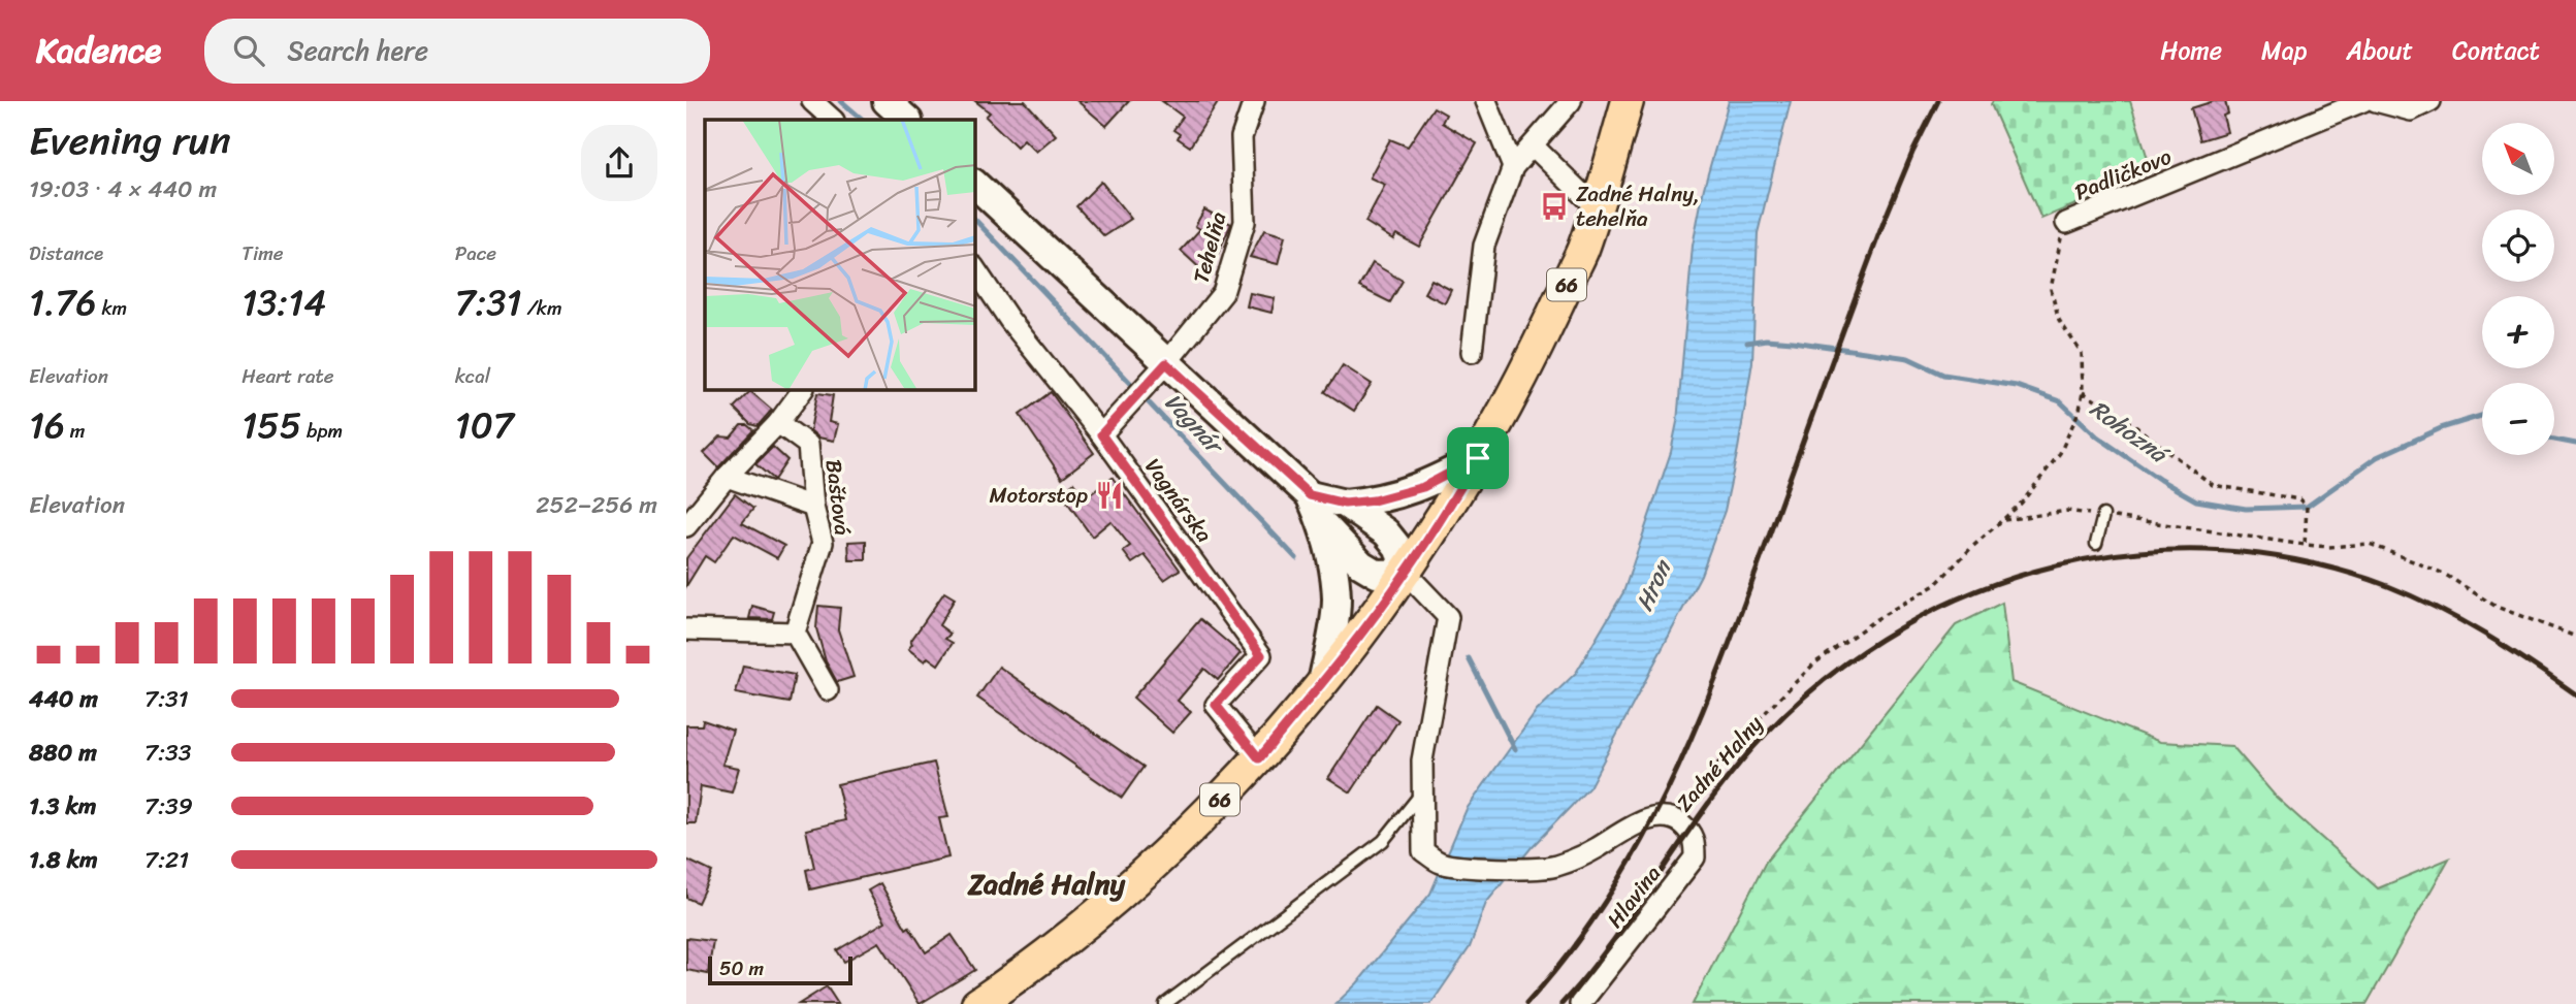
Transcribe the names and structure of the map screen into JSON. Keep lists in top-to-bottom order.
{
  "streets": {
    "main road": ["66"],
    "street": [
      "Padličkovo",
      "Tehelňa",
      "Baštová",
      "Vagnárska",
      "Zadné Halny",
      "Hlavina"
    ]
  },
  "crossings": [
    ["Padličkovo", "Zadné Halny"],
    ["Tehelňa", "Vagnárska"],
    ["66", "Vagnárska"],
    ["66", "Zadné Halny"],
    ["Zadné Halny", "Hlavina"]
  ],
  "districts": ["Zadné Halny"],
  "water": ["Vagnár", "Rohozná", "Hron"],
  "places": {
    "bus stop": ["Zadné Halny, tehelňa"],
    "restaurant": ["Motorstop"]
  },
  "scale_bar": "50 m",
  "north": "top left",
  "page": {
    "header": "Kadence",
    "search": "Search here",
    "nav": [
      "Home",
      "Map",
      "About",
      "Contact"
    ],
    "heading": ["Evening run", "19:03 · 4 × 440 m"],
    "map_buttons": ["+", "−"],
    "stats": [
      ["Distance", "1.76 km"],
      ["Time", "13:14"],
      ["Pace", "7:31 /km"],
      ["Elevation", "16 m"],
      ["Heart rate", "155 bpm"],
      ["kcal", "107"]
    ],
    "chart": ["Elevation", "252–256 m"],
    "list": [
      {
        "name": "440 m",
        "note": "7:31"
      },
      {
        "name": "880 m",
        "note": "7:33"
      },
      {
        "name": "1.3 km",
        "note": "7:39"
      },
      {
        "name": "1.8 km",
        "note": "7:21"
      }
    ],
    "scale": "50 m"
  }
}
